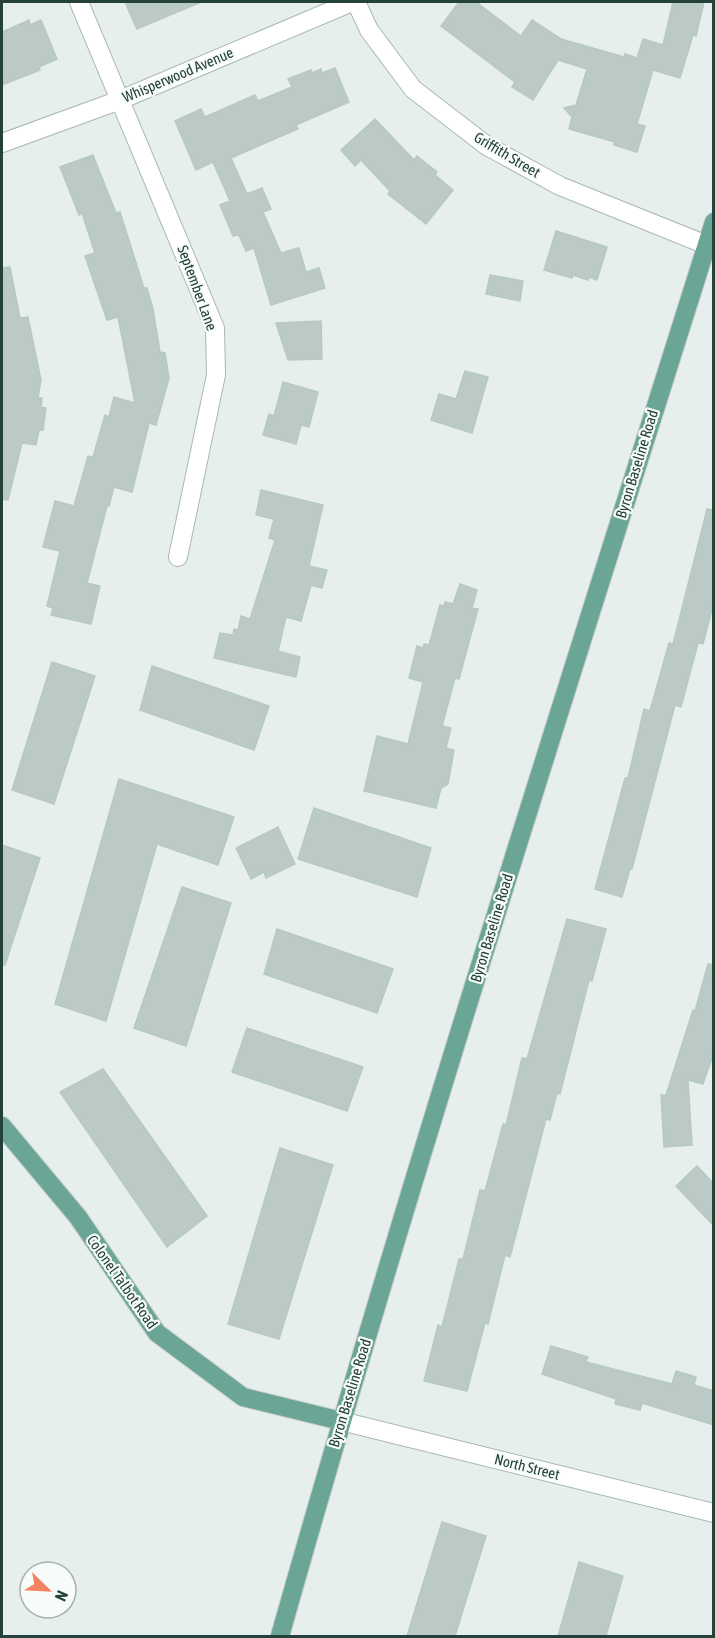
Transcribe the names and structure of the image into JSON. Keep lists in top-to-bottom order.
{
  "streets": {
    "main road": ["Byron Baseline Road", "Colonel Talbot Road"],
    "street": [
      "Whisperwood Avenue",
      "Griffith Street",
      "September Lane",
      "North Street"
    ]
  },
  "crossings": [
    ["Whisperwood Avenue", "Griffith Street"],
    ["Whisperwood Avenue", "September Lane"],
    ["Griffith Street", "Byron Baseline Road"],
    ["Byron Baseline Road", "Colonel Talbot Road"],
    ["Byron Baseline Road", "North Street"],
    ["Colonel Talbot Road", "North Street"]
  ],
  "north": "bottom right"
}
